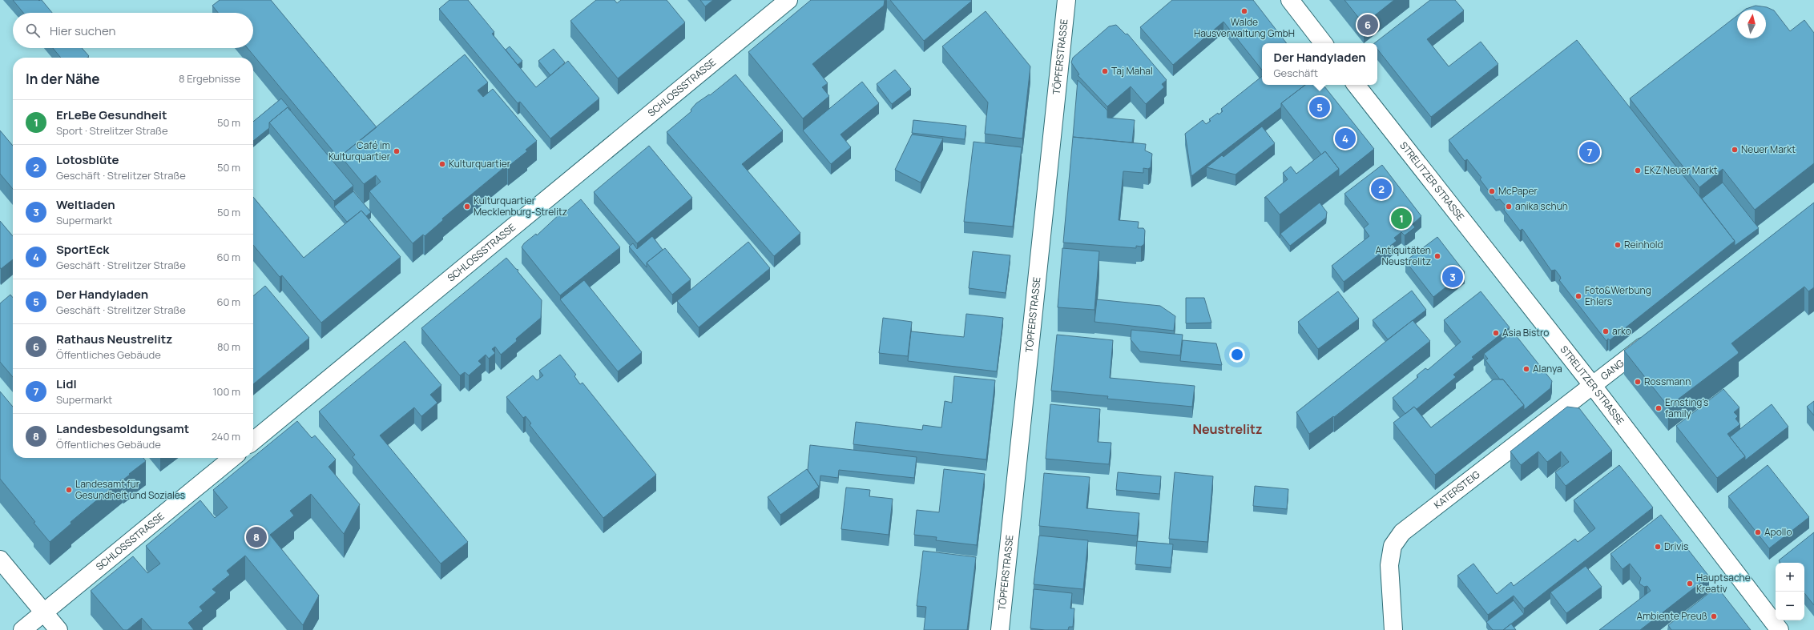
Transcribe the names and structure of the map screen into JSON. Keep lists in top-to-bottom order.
{
  "streets": {
    "street": [
      "TÖPFERSTRASSE",
      "SCHLOSSSTRASSE",
      "STRELITZER STRASSE",
      "GANG",
      "KATERSTEIG"
    ]
  },
  "crossings": [
    ["STRELITZER STRASSE", "GANG"],
    ["STRELITZER STRASSE", "KATERSTEIG"],
    ["GANG", "KATERSTEIG"]
  ],
  "districts": ["Neustrelitz"],
  "places": [
    "Walde Hausverwaltung GmbH",
    "Taj Mahal",
    "Neuer Markt",
    "Café im Kulturquartier",
    "Kulturquartier",
    "EKZ Neuer Markt",
    "McPaper",
    "Kulturquartier Mecklenburg-Strelitz",
    "anika schuh",
    "Reinhold",
    "Antiquitäten Neustrelitz",
    "Foto&Werbung Ehlers",
    "arko",
    "Asia Bistro",
    "Alanya",
    "Rossmann",
    "Ernsting's family",
    "Landesamt für Gesundheit und Soziales",
    "Apollo",
    "Drivis",
    "Hauptsache Kreativ",
    "Ambiente Preuß"
  ],
  "north": "top",
  "page": {
    "pins": [
      "6",
      "5",
      "4",
      "7",
      "2",
      "1",
      "3",
      "8"
    ],
    "search": "Hier suchen",
    "popup": ["Der Handyladen", "Geschäft"],
    "heading": ["In der Nähe", "8 Ergebnisse"],
    "list": [
      {
        "mark": "1",
        "name": "ErLeBe Gesundheit",
        "note": "Sport · Strelitzer Straße",
        "value": "50 m"
      },
      {
        "mark": "2",
        "name": "Lotosblüte",
        "note": "Geschäft · Strelitzer Straße",
        "value": "50 m"
      },
      {
        "mark": "3",
        "name": "Weltladen",
        "note": "Supermarkt",
        "value": "50 m"
      },
      {
        "mark": "4",
        "name": "SportEck",
        "note": "Geschäft · Strelitzer Straße",
        "value": "60 m"
      },
      {
        "mark": "5",
        "name": "Der Handyladen",
        "note": "Geschäft · Strelitzer Straße",
        "value": "60 m"
      },
      {
        "mark": "6",
        "name": "Rathaus Neustrelitz",
        "note": "Öffentliches Gebäude",
        "value": "80 m"
      },
      {
        "mark": "7",
        "name": "Lidl",
        "note": "Supermarkt",
        "value": "100 m"
      },
      {
        "mark": "8",
        "name": "Landesbesoldungsamt",
        "note": "Öffentliches Gebäude",
        "value": "240 m"
      }
    ],
    "map_buttons": ["+", "−"]
  }
}
